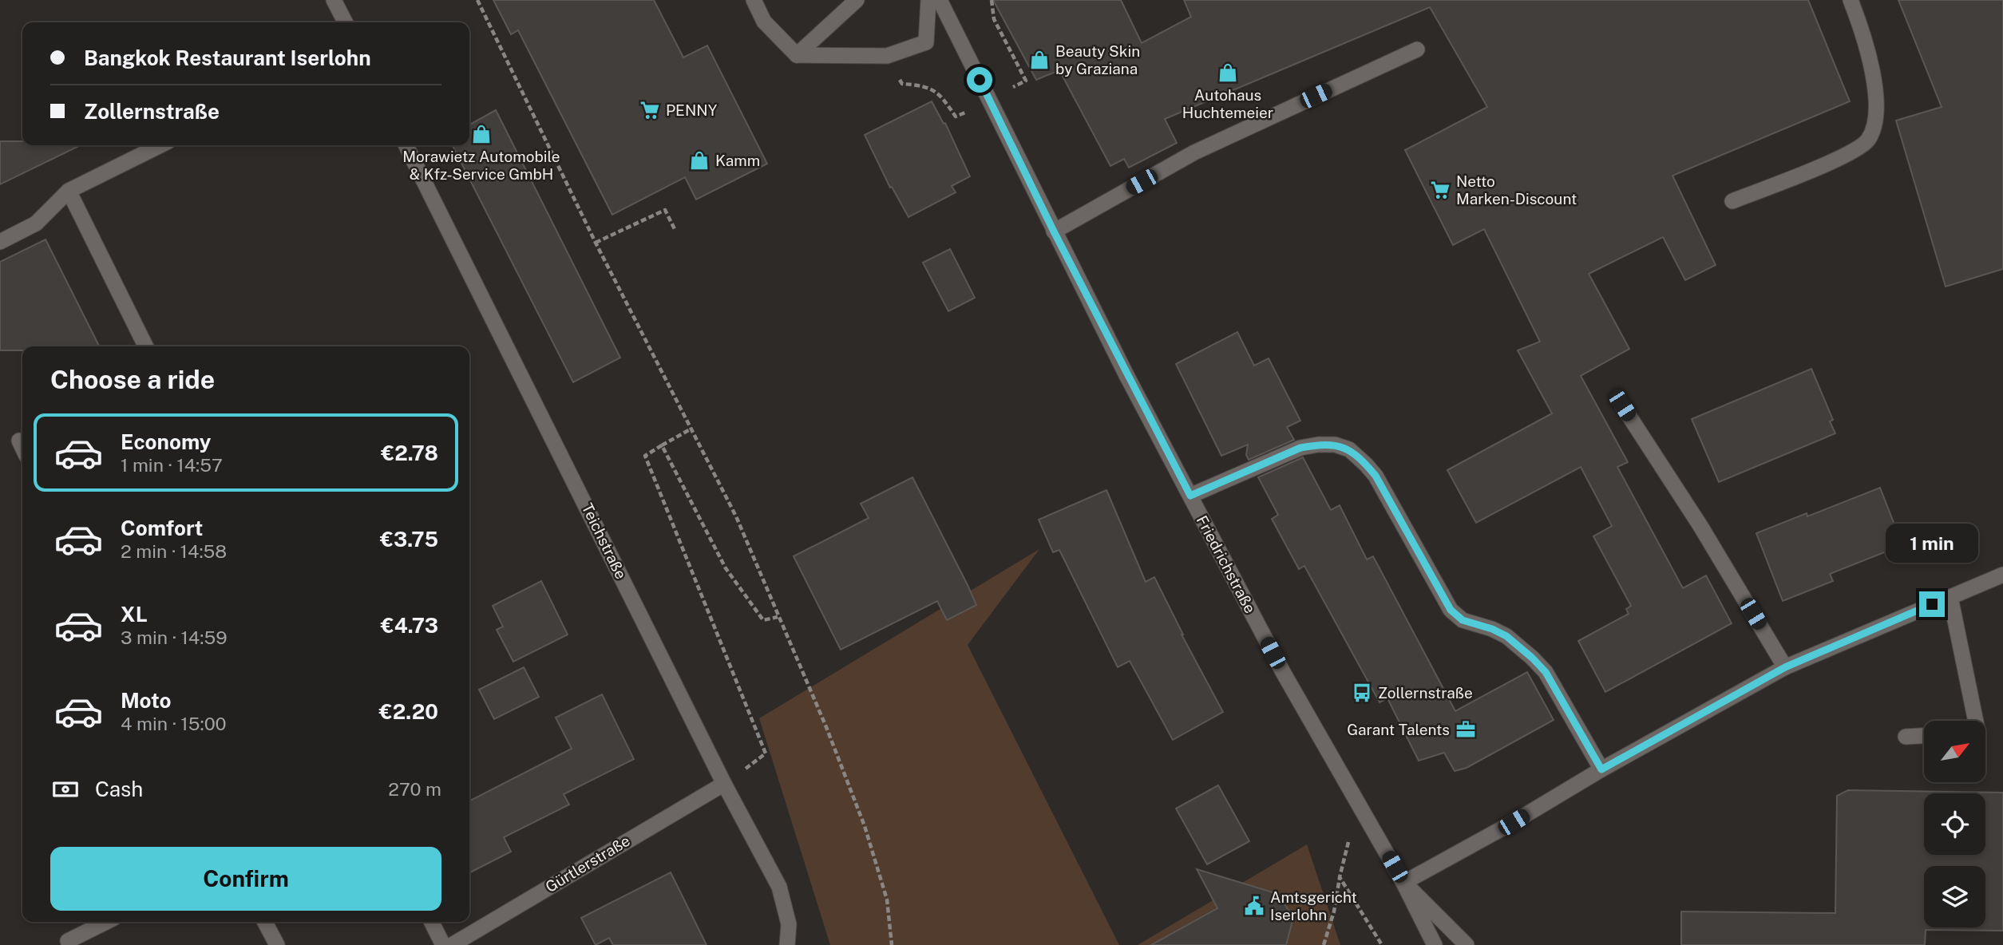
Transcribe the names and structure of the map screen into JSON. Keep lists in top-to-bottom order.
{
  "streets": {
    "street": ["Teichstraße", "Friedrichstraße", "Gürtlerstraße"]
  },
  "crossings": [
    ["Teichstraße", "Gürtlerstraße"]
  ],
  "places": {
    "shop": [
      "Beauty Skin by Graziana",
      "Autohaus Huchtemeier",
      "Morawietz Automobile & Kfz-Service GmbH",
      "Kamm"
    ],
    "supermarket": ["PENNY", "Netto Marken-Discount"],
    "bus stop": ["Zollernstraße"],
    "office": ["Garant Talents"],
    "public building": ["Amtsgericht Iserlohn"]
  },
  "north": "top right",
  "page": {
    "banner": ["Bangkok Restaurant Iserlohn", "Zollernstraße"],
    "heading": "Choose a ride",
    "list": [
      {
        "name": "Economy",
        "note": "1 min · 14:57",
        "value": "€2.78"
      },
      {
        "name": "Comfort",
        "note": "2 min · 14:58",
        "value": "€3.75"
      },
      {
        "name": "XL",
        "note": "3 min · 14:59",
        "value": "€4.73"
      },
      {
        "name": "Moto",
        "note": "4 min · 15:00",
        "value": "€2.20"
      }
    ],
    "bubble": "1 min",
    "pay": ["Cash", "270 m"],
    "buttons": "Confirm"
  }
}
